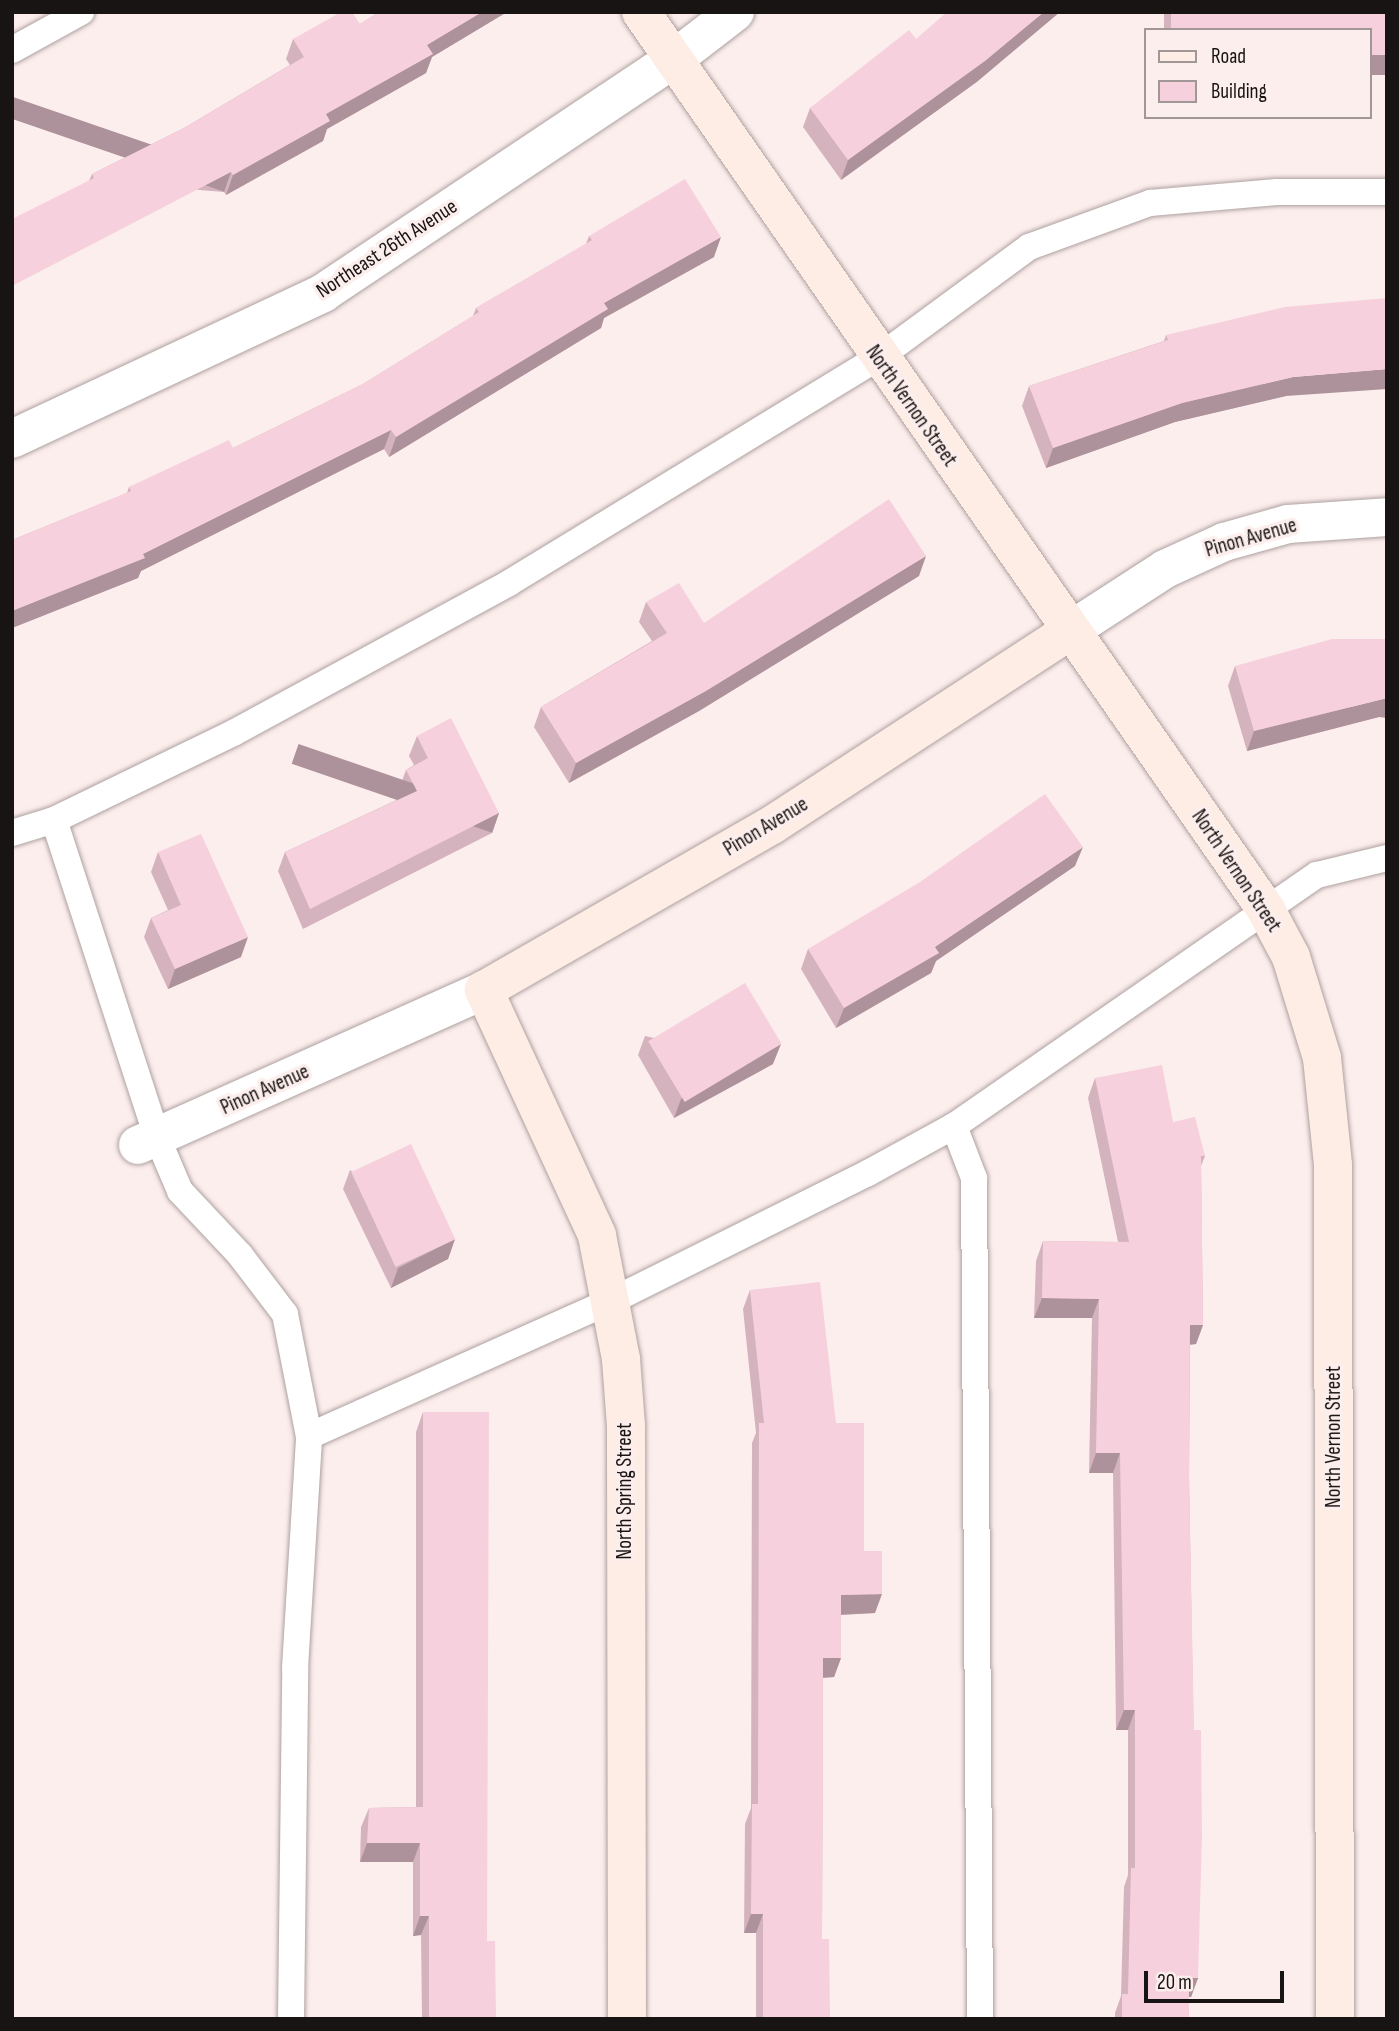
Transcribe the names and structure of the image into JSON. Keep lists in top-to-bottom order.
{
  "streets": {
    "street": [
      "Northeast 26th Avenue",
      "North Vernon Street",
      "Pinon Avenue",
      "North Spring Street"
    ]
  },
  "crossings": [
    ["Northeast 26th Avenue", "North Vernon Street"],
    ["North Vernon Street", "Pinon Avenue"],
    ["Pinon Avenue", "North Spring Street"]
  ],
  "legend": ["Road", "Building"],
  "scale_bar": "20 m"
}
